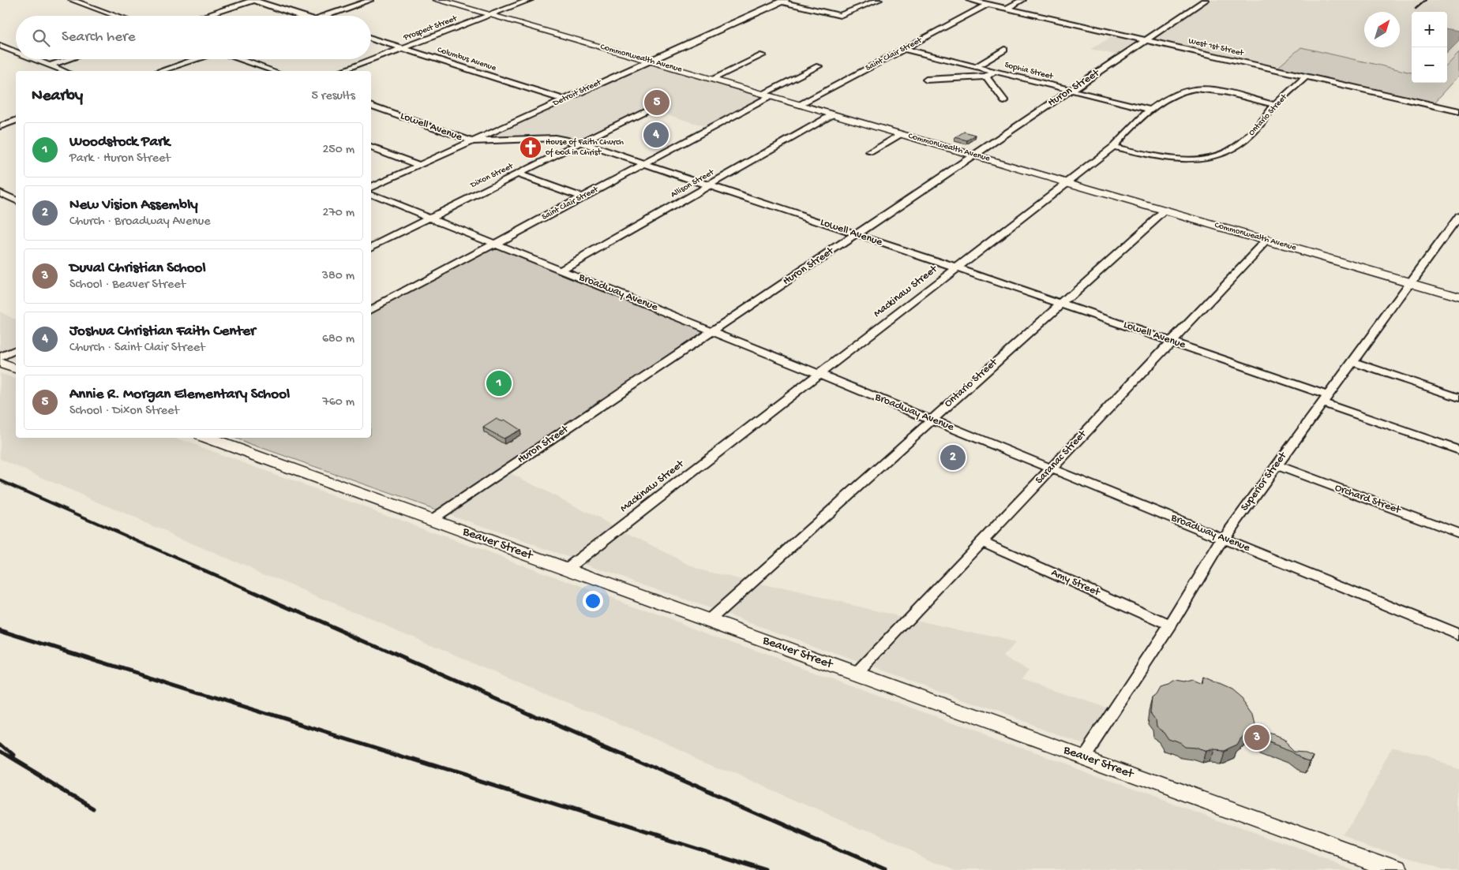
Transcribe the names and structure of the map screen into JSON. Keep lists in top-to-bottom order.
{
  "streets": {
    "main road": ["Commonwealth Avenue", "Beaver Street"],
    "street": [
      "Prospect Street",
      "West 1st Street",
      "Saint Clair Street",
      "Columbus Avenue",
      "Sophia Street",
      "Huron Street",
      "Detroit Street",
      "Ontario Street",
      "Lowell Avenue",
      "Dixon Street",
      "Allison Street",
      "Mackinaw Street",
      "Broadway Avenue",
      "Saranac Street",
      "Superior Street",
      "Orchard Street",
      "Amy Street"
    ]
  },
  "crossings": [
    ["Prospect Street", "Commonwealth Avenue"],
    ["Prospect Street", "Columbus Avenue"],
    ["West 1st Street", "Saint Clair Street"],
    ["West 1st Street", "Huron Street"],
    ["West 1st Street", "Ontario Street"],
    ["Saint Clair Street", "Commonwealth Avenue"],
    ["Saint Clair Street", "Sophia Street"],
    ["Saint Clair Street", "Lowell Avenue"],
    ["Saint Clair Street", "Broadway Avenue"],
    ["Commonwealth Avenue", "Huron Street"],
    ["Commonwealth Avenue", "Detroit Street"],
    ["Commonwealth Avenue", "Ontario Street"],
    ["Commonwealth Avenue", "Allison Street"],
    ["Commonwealth Avenue", "Mackinaw Street"],
    ["Commonwealth Avenue", "Saranac Street"],
    ["Commonwealth Avenue", "Superior Street"],
    ["Columbus Avenue", "Detroit Street"],
    ["Sophia Street", "Huron Street"],
    ["Sophia Street", "Mackinaw Street"],
    ["Huron Street", "Lowell Avenue"],
    ["Huron Street", "Broadway Avenue"],
    ["Huron Street", "Beaver Street"],
    ["Detroit Street", "Lowell Avenue"],
    ["Ontario Street", "Lowell Avenue"],
    ["Ontario Street", "Mackinaw Street"],
    ["Ontario Street", "Broadway Avenue"],
    ["Ontario Street", "Beaver Street"],
    ["Lowell Avenue", "Dixon Street"],
    ["Lowell Avenue", "Allison Street"],
    ["Lowell Avenue", "Mackinaw Street"],
    ["Lowell Avenue", "Saranac Street"],
    ["Lowell Avenue", "Superior Street"],
    ["Dixon Street", "Broadway Avenue"],
    ["Allison Street", "Broadway Avenue"],
    ["Mackinaw Street", "Broadway Avenue"],
    ["Mackinaw Street", "Beaver Street"],
    ["Broadway Avenue", "Saranac Street"],
    ["Broadway Avenue", "Superior Street"],
    ["Saranac Street", "Beaver Street"],
    ["Saranac Street", "Amy Street"],
    ["Superior Street", "Orchard Street"],
    ["Superior Street", "Beaver Street"],
    ["Superior Street", "Amy Street"]
  ],
  "places": {
    "church": ["House of Faith Church of God in Christ"]
  },
  "north": "top right",
  "page": {
    "map_buttons": ["+", "−"],
    "search": "Search here",
    "heading": ["Nearby", "5 results"],
    "pins": [
      "5",
      "4",
      "1",
      "2",
      "3"
    ],
    "list": [
      {
        "mark": "1",
        "name": "Woodstock Park",
        "note": "Park · Huron Street",
        "value": "250 m"
      },
      {
        "mark": "2",
        "name": "New Vision Assembly",
        "note": "Church · Broadway Avenue",
        "value": "270 m"
      },
      {
        "mark": "3",
        "name": "Duval Christian School",
        "note": "School · Beaver Street",
        "value": "380 m"
      },
      {
        "mark": "4",
        "name": "Joshua Christian Faith Center",
        "note": "Church · Saint Clair Street",
        "value": "680 m"
      },
      {
        "mark": "5",
        "name": "Annie R. Morgan Elementary School",
        "note": "School · Dixon Street",
        "value": "760 m"
      }
    ]
  }
}
